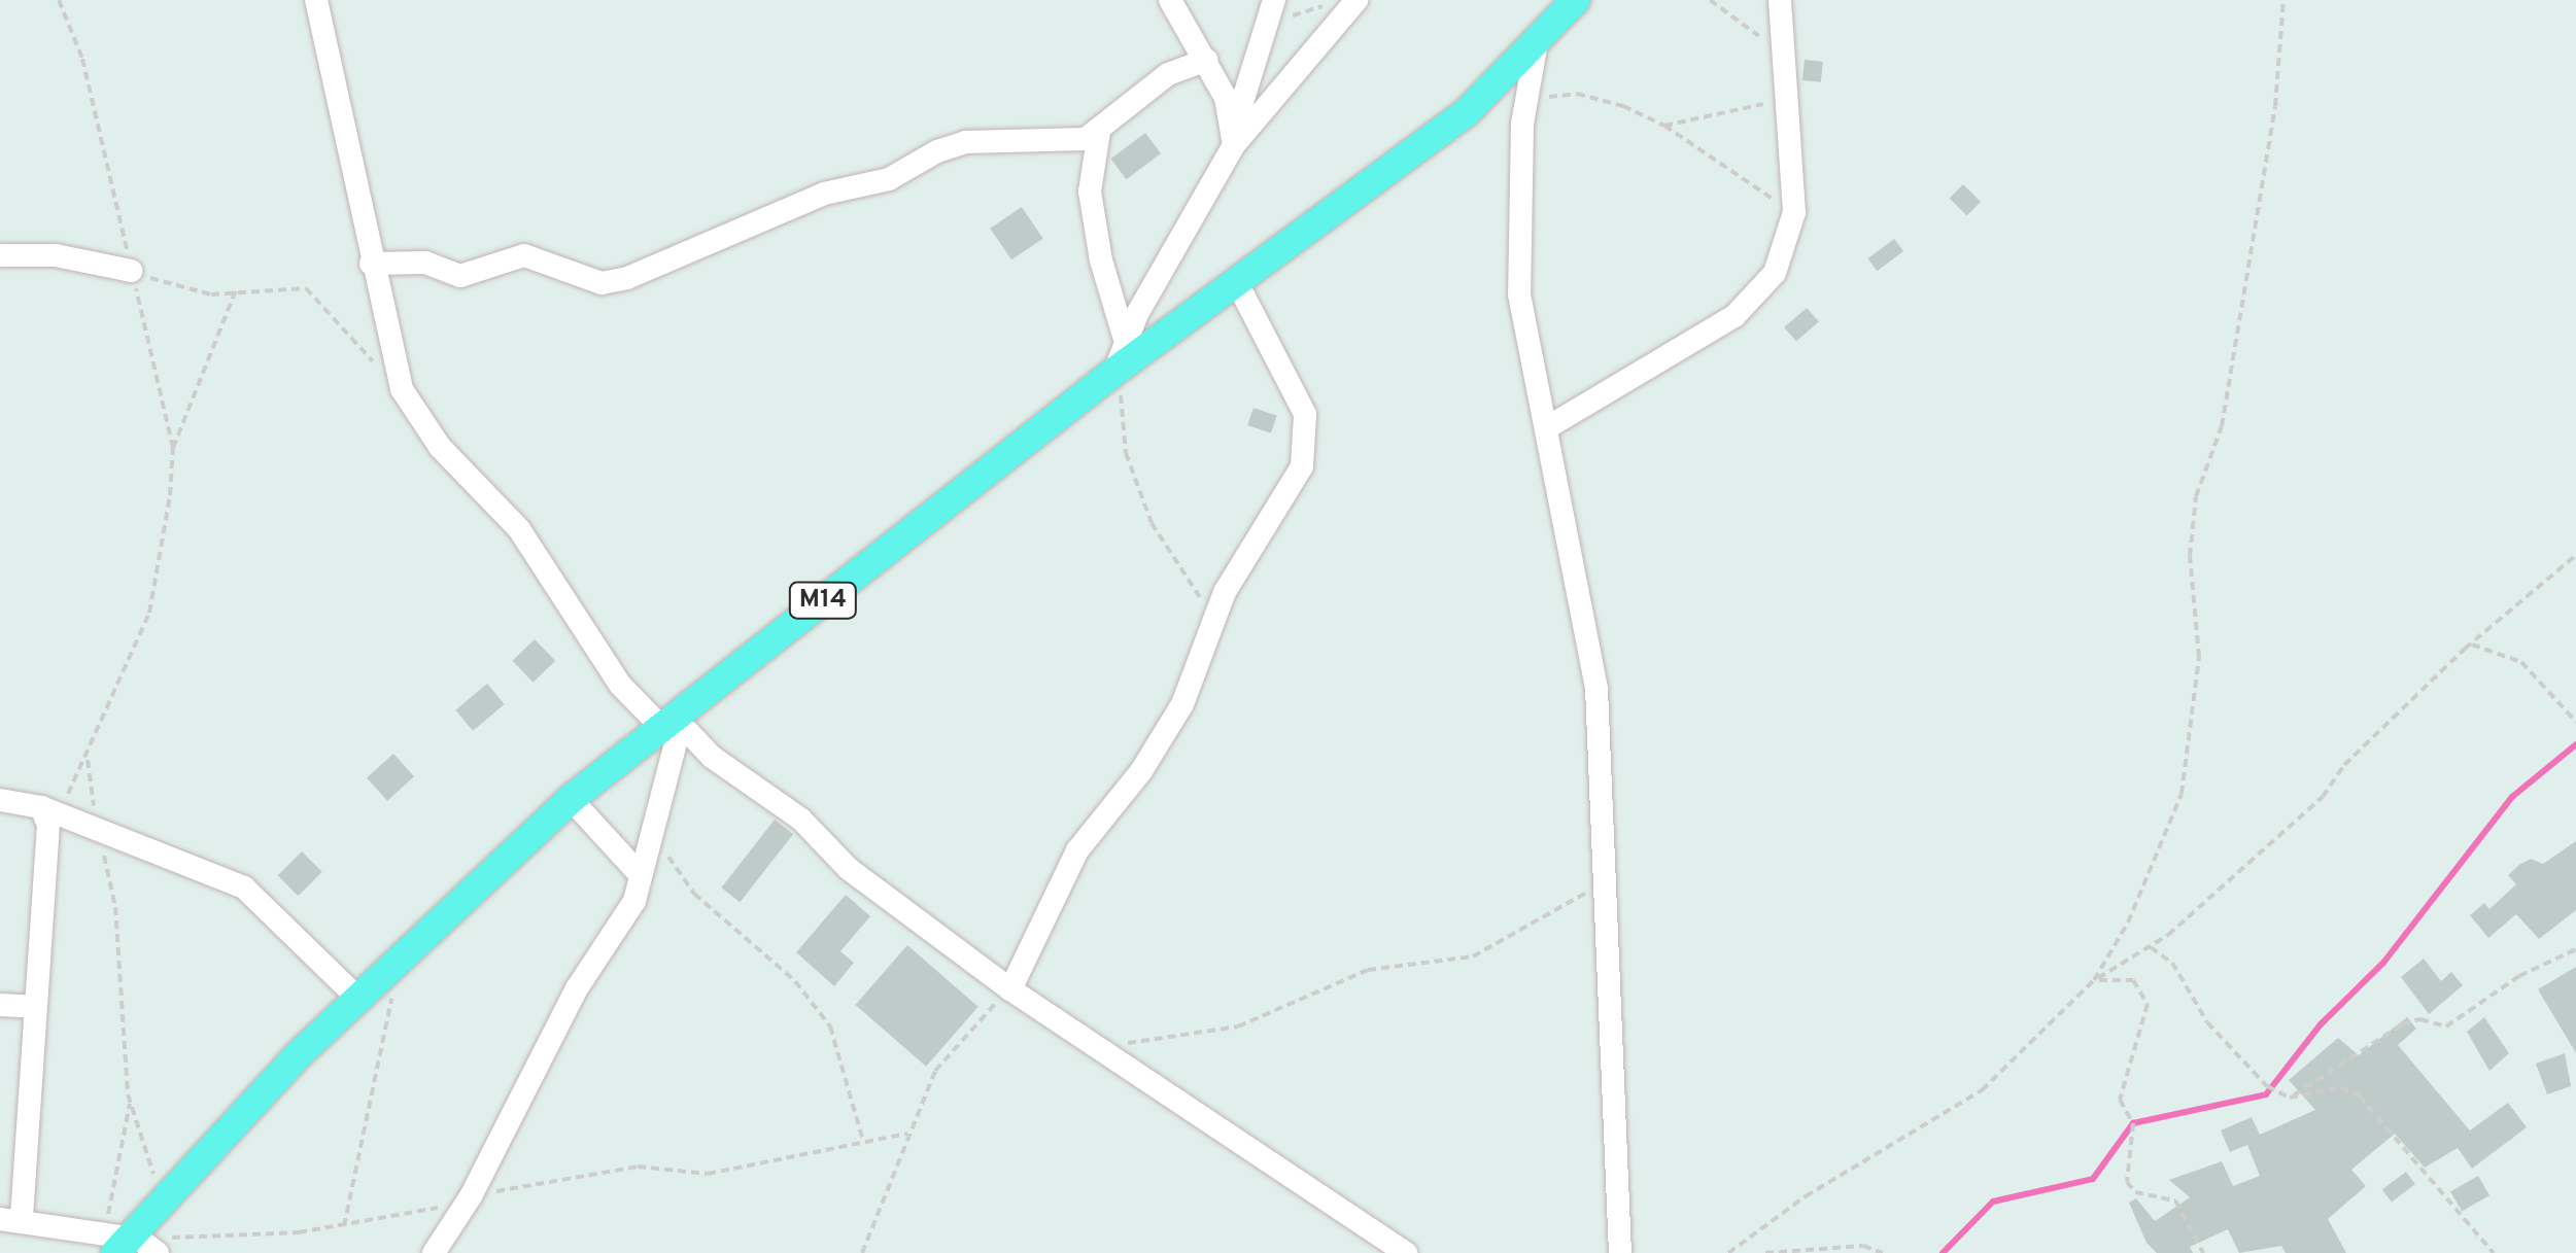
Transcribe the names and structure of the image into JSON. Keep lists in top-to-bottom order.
{
  "streets": {
    "main road": ["M14"]
  }
}
